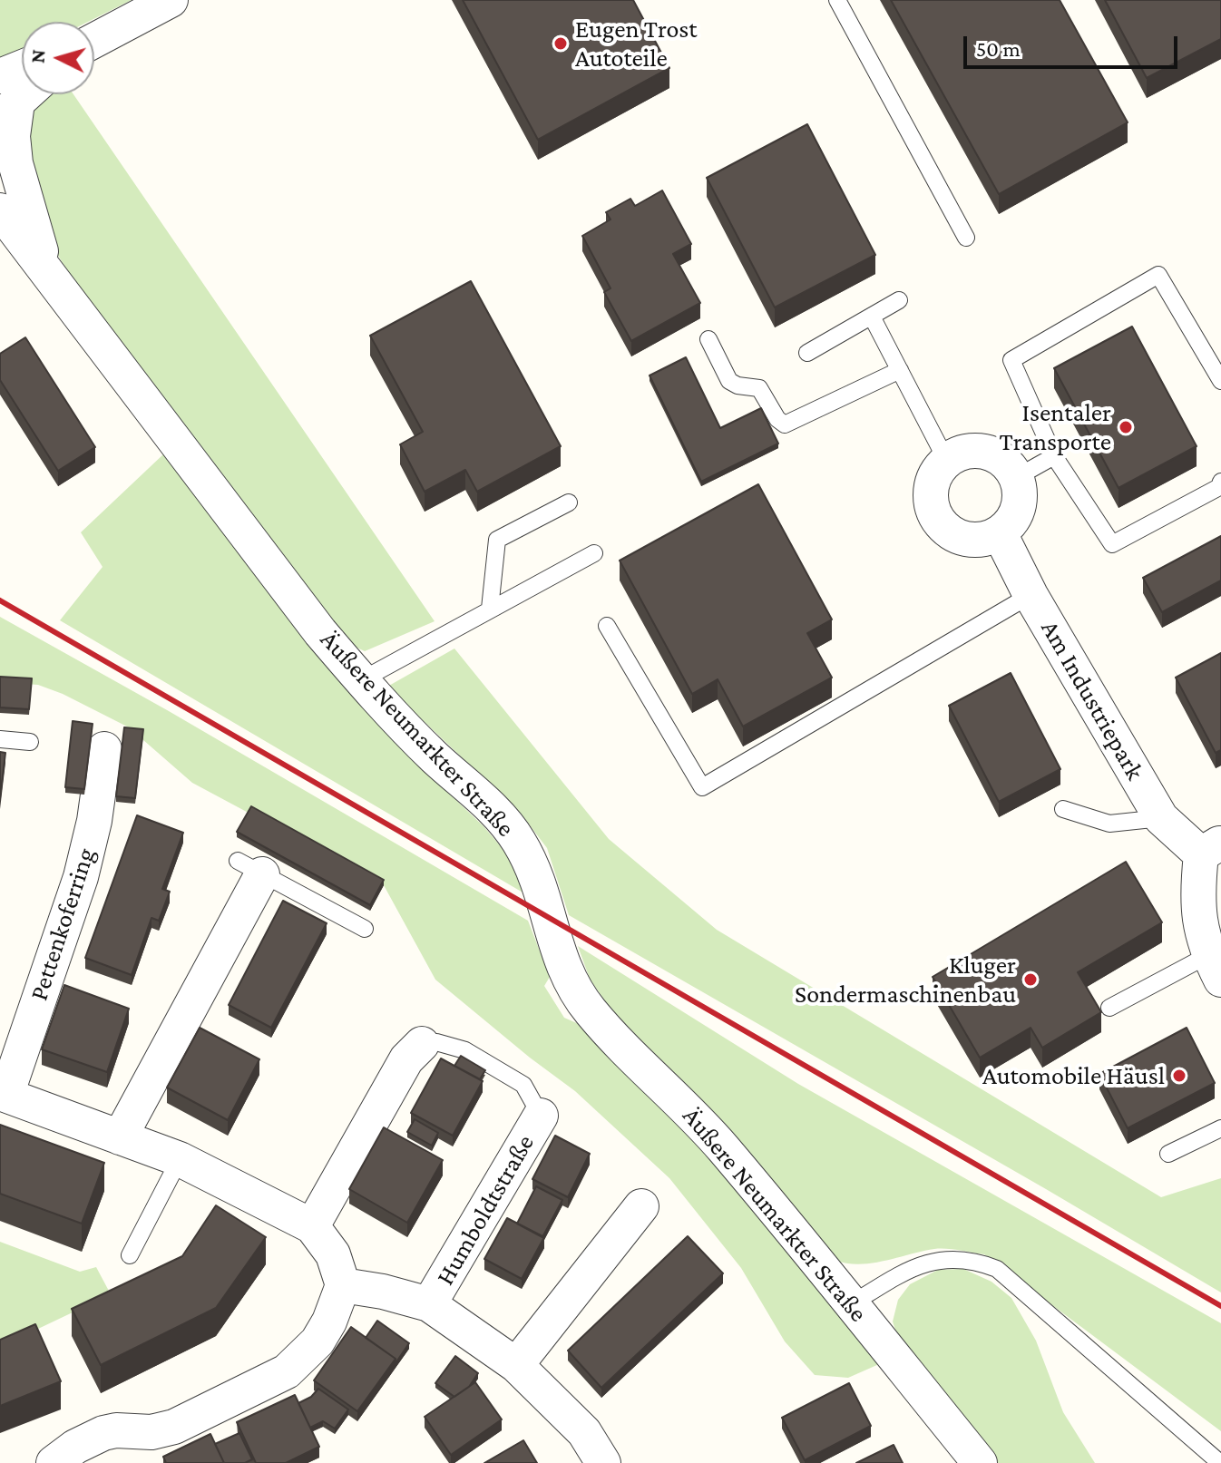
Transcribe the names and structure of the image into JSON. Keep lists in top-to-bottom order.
{
  "streets": {
    "street": [
      "Am Industriepark",
      "Äußere Neumarkter Straße",
      "Pettenkoferring",
      "Humboldtstraße"
    ]
  },
  "crossings": [
    ["Pettenkoferring", "Humboldtstraße"]
  ],
  "places": [
    "Eugen Trost Autoteile",
    "Isentaler Transporte",
    "Kluger Sondermaschinenbau",
    "Automobile Häusl"
  ],
  "scale_bar": "50 m",
  "north": "left"
}
